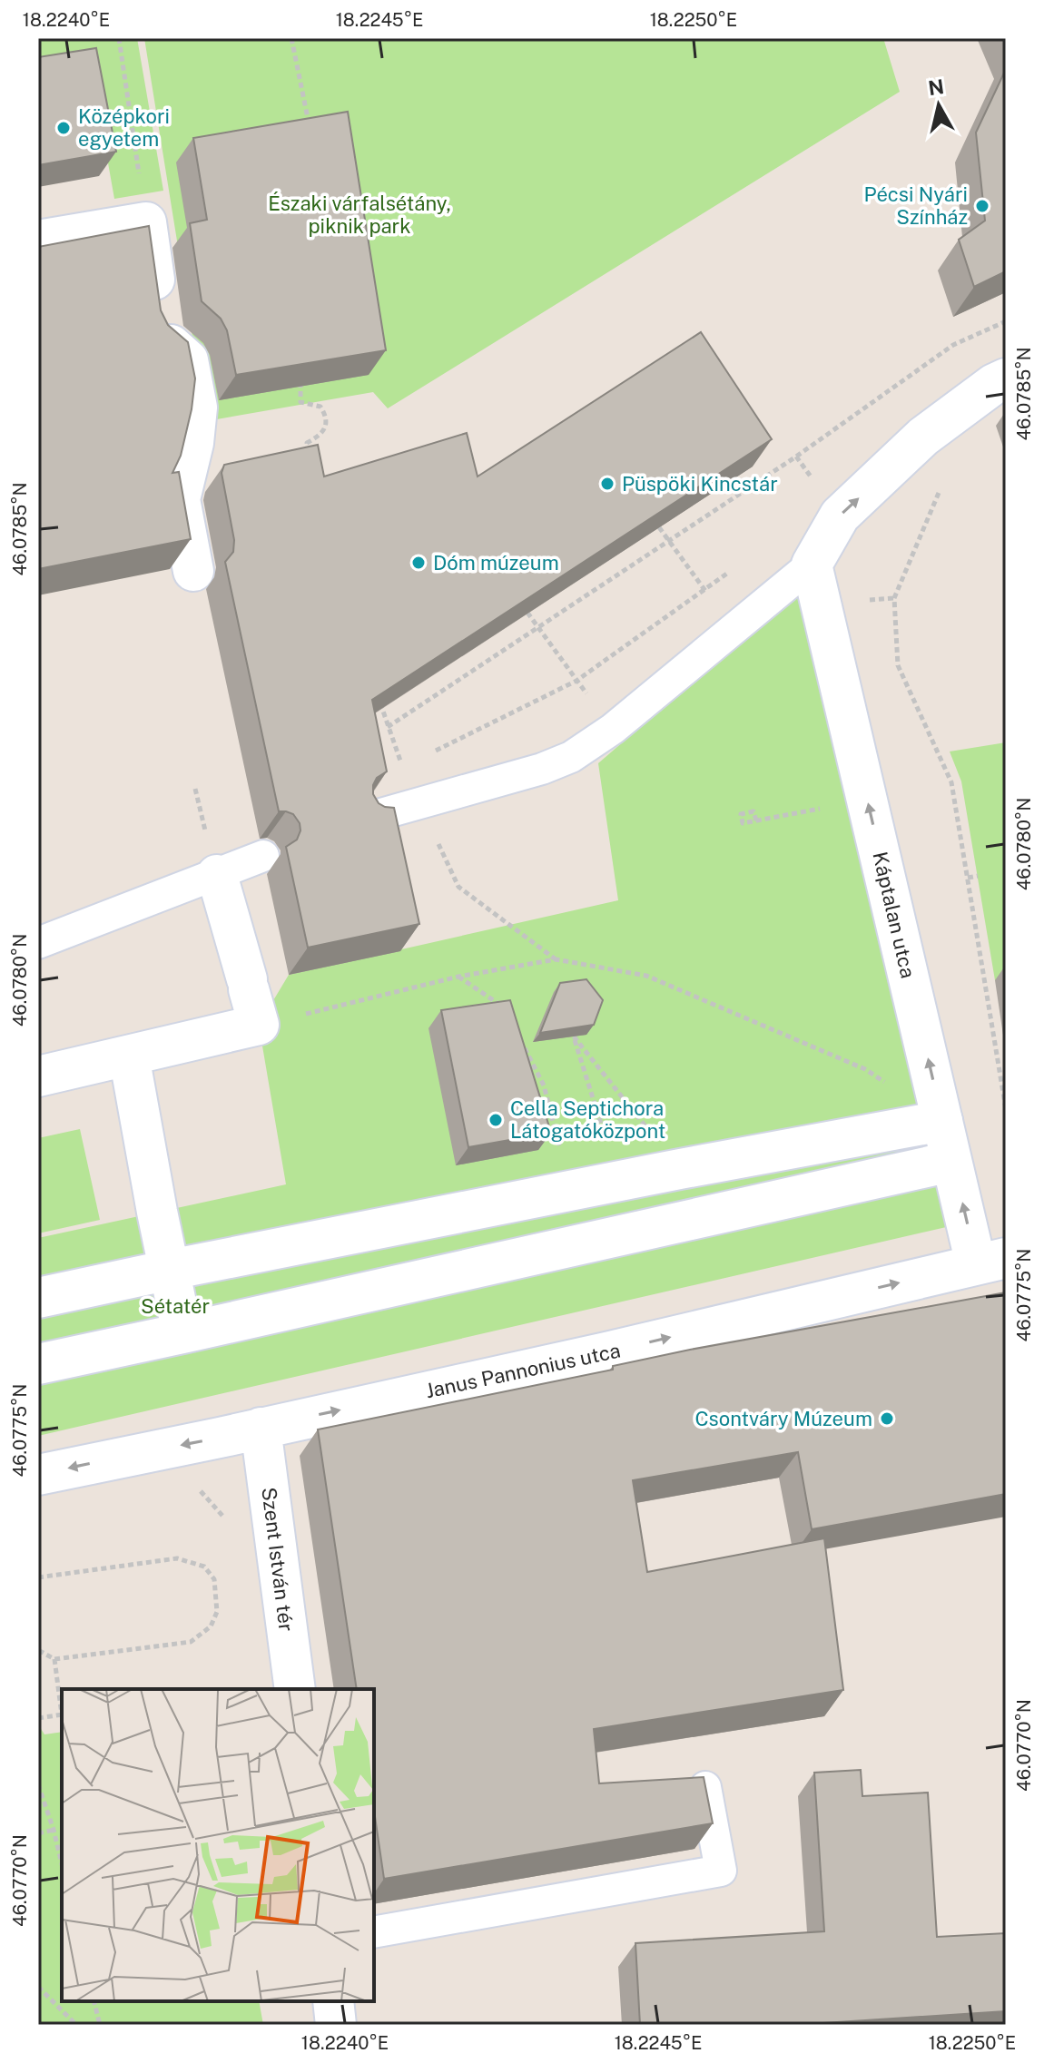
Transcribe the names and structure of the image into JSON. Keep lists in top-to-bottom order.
{
  "streets": {
    "street": ["Káptalan utca", "Janus Pannonius utca", "Szent István tér"]
  },
  "crossings": [
    ["Káptalan utca", "Janus Pannonius utca"],
    ["Janus Pannonius utca", "Szent István tér"]
  ],
  "one_way": ["Káptalan utca"],
  "parks": ["Északi várfalsétány, piknik park", "Sétatér"],
  "places": [
    "Középkori egyetem",
    "Pécsi Nyári Színház",
    "Püspöki Kincstár",
    "Dóm múzeum",
    "Cella Septichora Látogatóközpont",
    "Csontváry Múzeum"
  ],
  "north": "top",
  "coordinates": [
    "18.2240°E",
    "18.2245°E",
    "18.2250°E",
    "46.0785°N",
    "46.0780°N",
    "46.0775°N",
    "46.0770°N"
  ]
}
